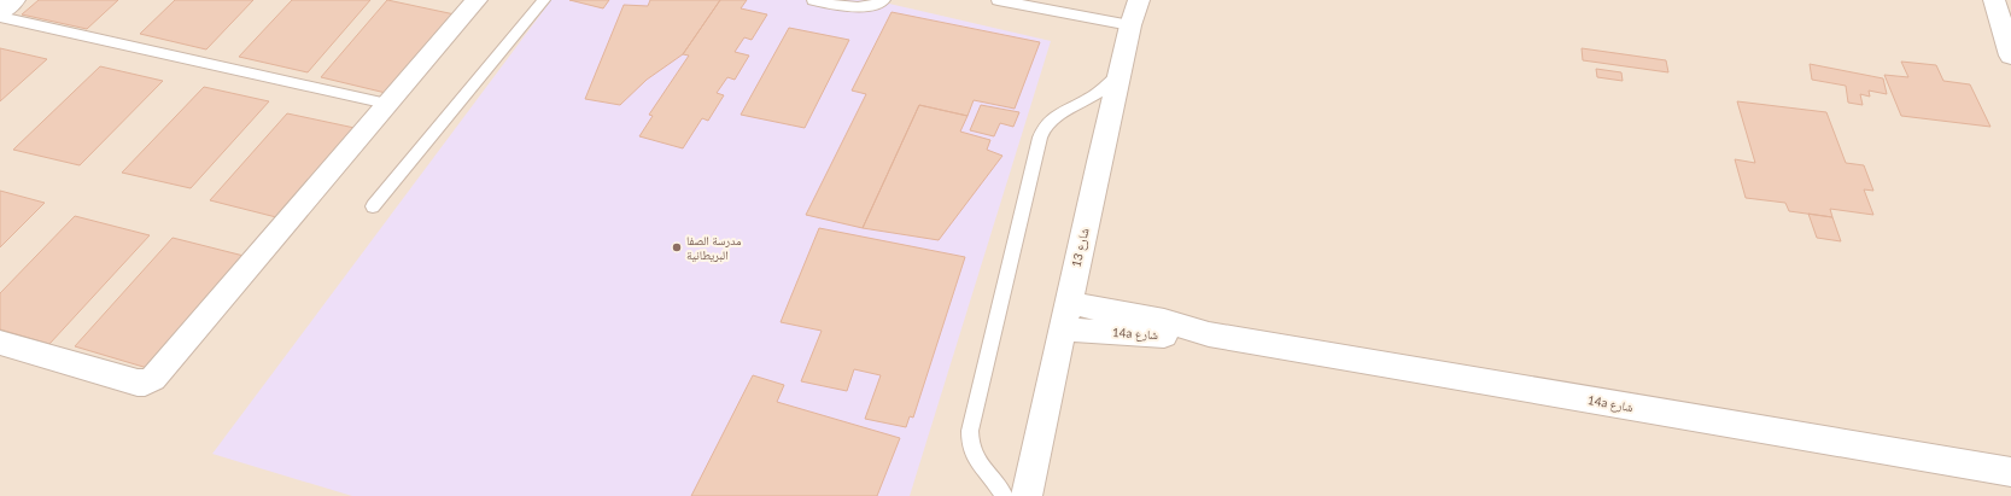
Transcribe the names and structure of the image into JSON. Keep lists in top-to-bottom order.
{
  "streets": {
    "street": ["شارع 13", "14a شارع"]
  },
  "crossings": [
    ["شارع 13", "14a شارع"]
  ],
  "places": ["مدرسة الصفا البريطانية"]
}
